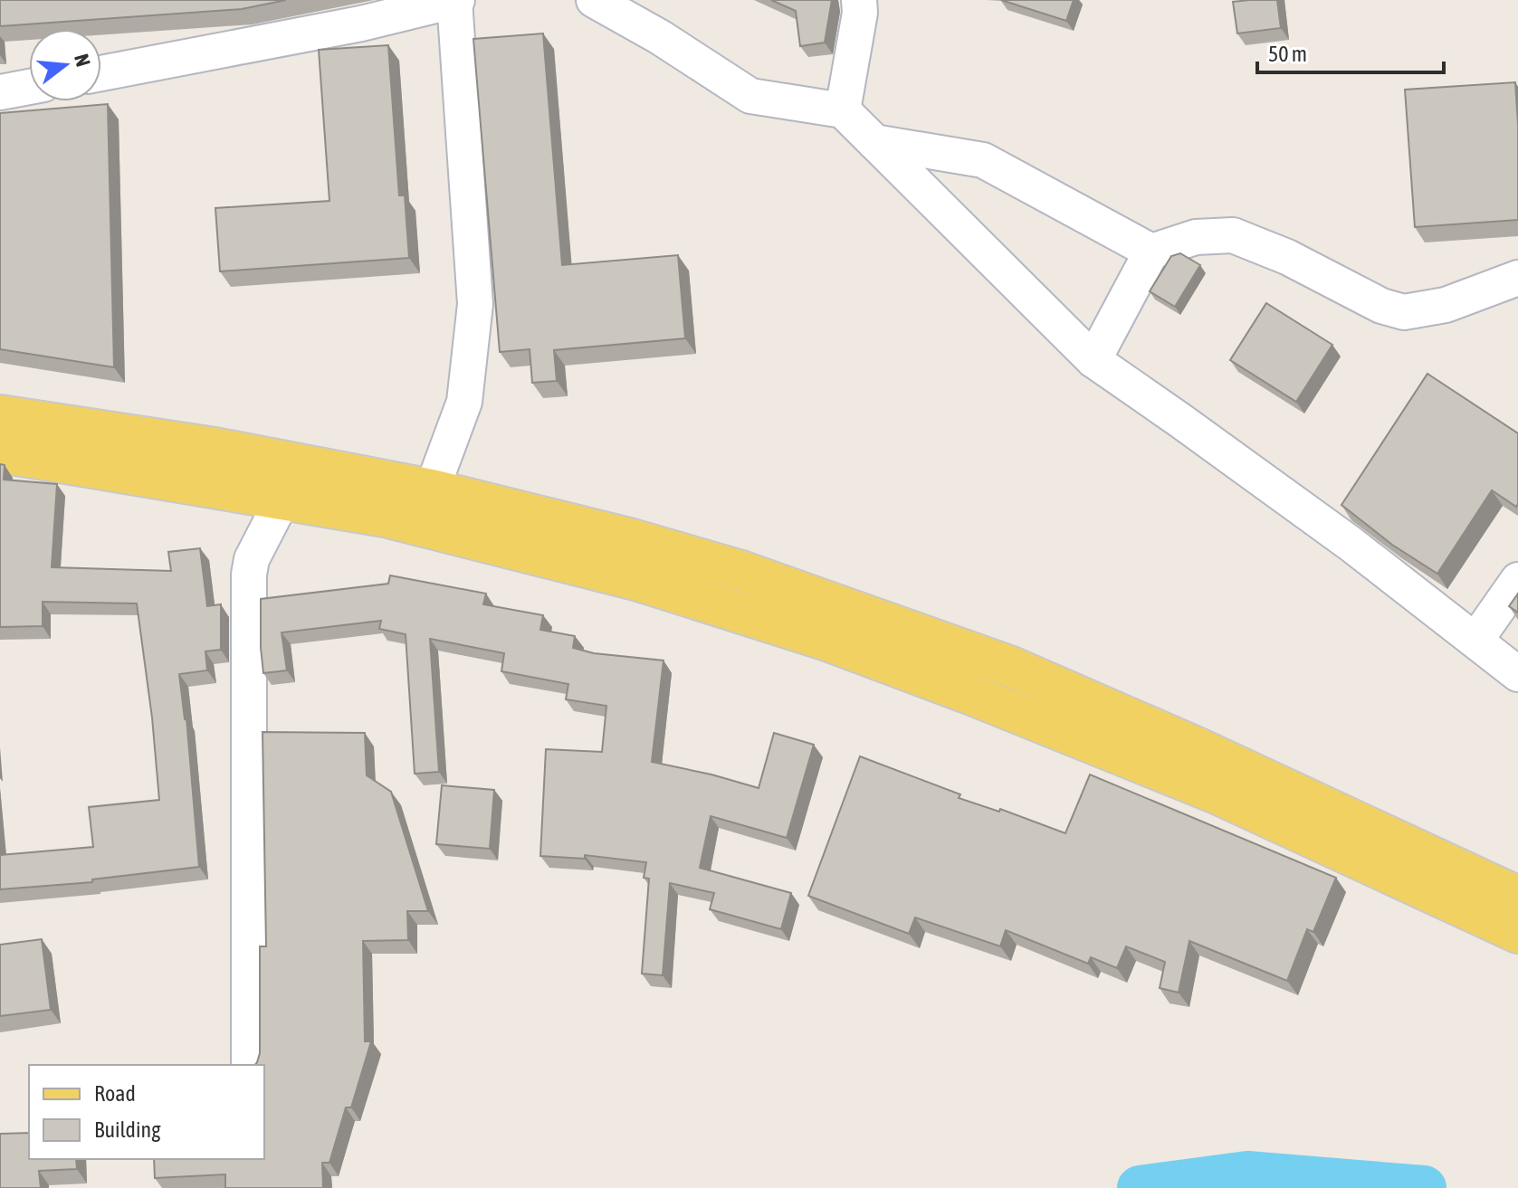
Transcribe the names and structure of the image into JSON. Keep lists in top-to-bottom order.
{
  "legend": ["Road", "Building"],
  "scale_bar": "50 m",
  "north": "right"
}
